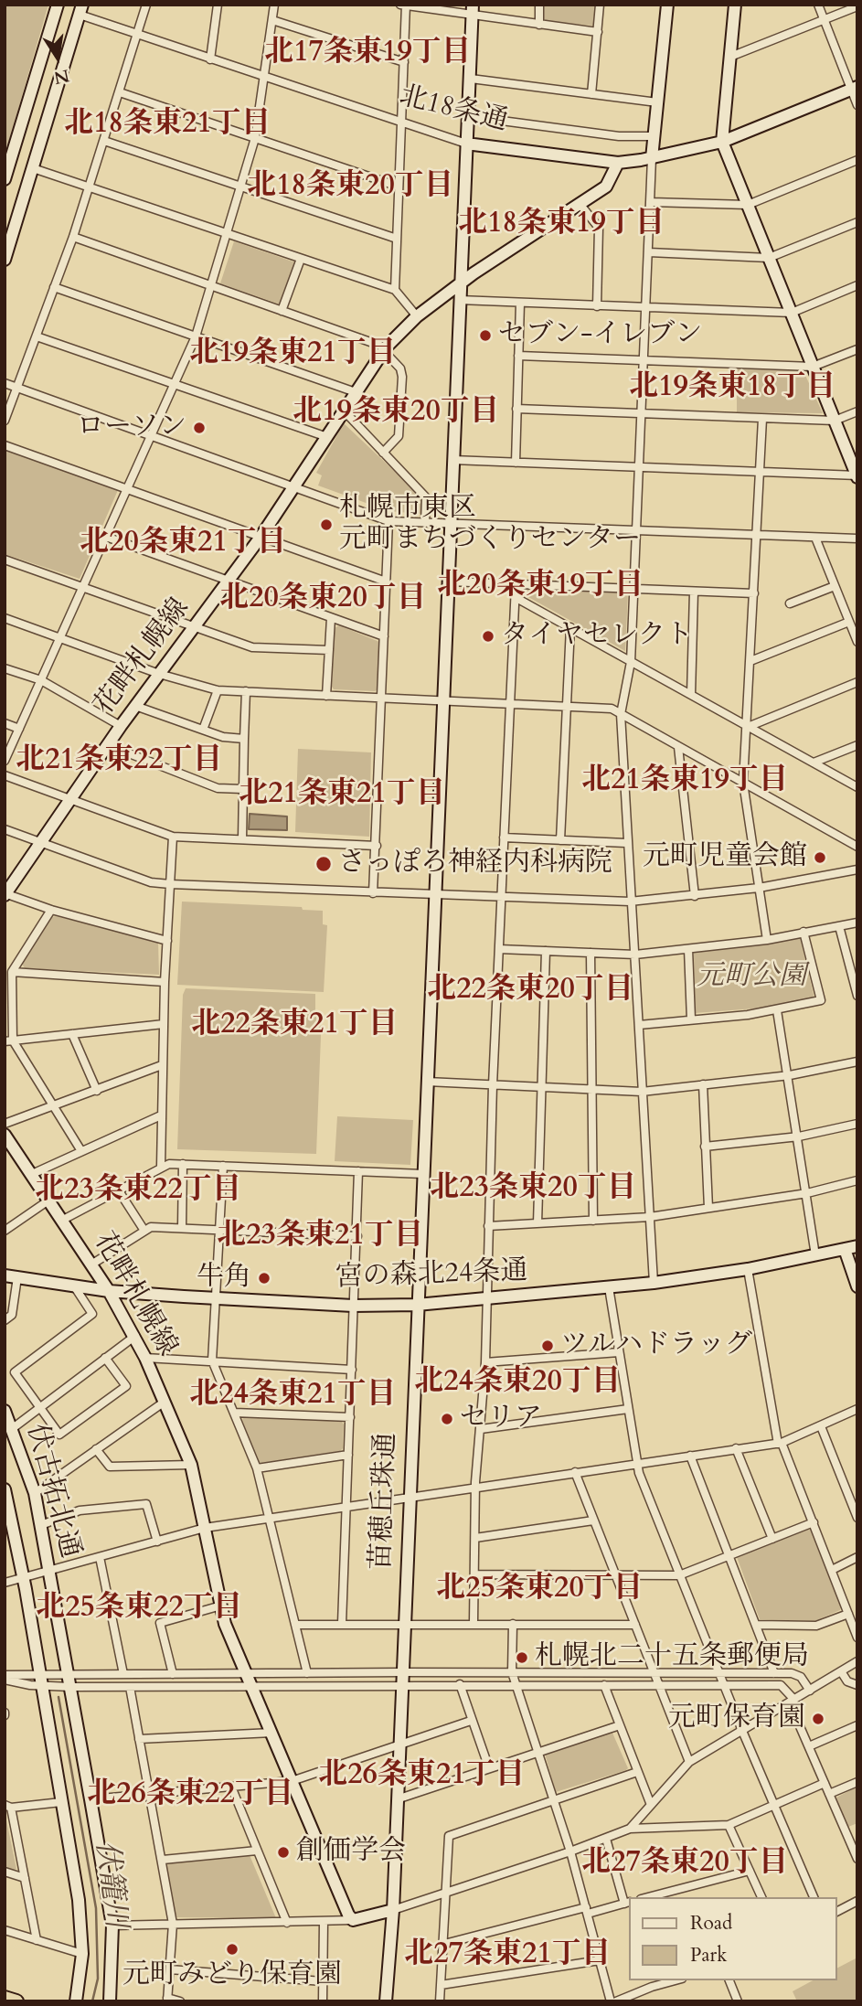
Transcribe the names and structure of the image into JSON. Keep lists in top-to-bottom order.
{
  "streets": {
    "street": [
      "北18条通",
      "花畔札幌線",
      "宮の森北24条通",
      "伏古拓北通",
      "苗穂丘珠通"
    ]
  },
  "crossings": [
    ["北18条通", "花畔札幌線"],
    ["北18条通", "苗穂丘珠通"],
    ["花畔札幌線", "宮の森北24条通"],
    ["花畔札幌線", "苗穂丘珠通"],
    ["宮の森北24条通", "苗穂丘珠通"]
  ],
  "districts": [
    "北17条東19丁目",
    "北18条東21丁目",
    "北18条東20丁目",
    "北18条東19丁目",
    "北19条東21丁目",
    "北19条東18丁目",
    "北19条東20丁目",
    "北20条東21丁目",
    "北20条東19丁目",
    "北20条東20丁目",
    "北21条東22丁目",
    "北21条東19丁目",
    "北21条東21丁目",
    "北22条東20丁目",
    "北22条東21丁目",
    "北23条東20丁目",
    "北23条東22丁目",
    "北23条東21丁目",
    "北24条東20丁目",
    "北24条東21丁目",
    "北25条東20丁目",
    "北25条東22丁目",
    "北26条東21丁目",
    "北26条東22丁目",
    "北27条東20丁目",
    "北27条東21丁目"
  ],
  "water": ["伏籠川"],
  "parks": ["元町公園"],
  "places": [
    "セブン-イレブン",
    "ローソン",
    "札幌市東区 元町まちづくりセンター",
    "タイヤセレクト",
    "元町児童会館",
    "さっぽろ神経内科病院",
    "牛角",
    "ツルハドラッグ",
    "セリア",
    "札幌北二十五条郵便局",
    "元町保育園",
    "創価学会",
    "元町みどり保育園"
  ],
  "legend": ["Road", "Park"],
  "north": "bottom"
}
